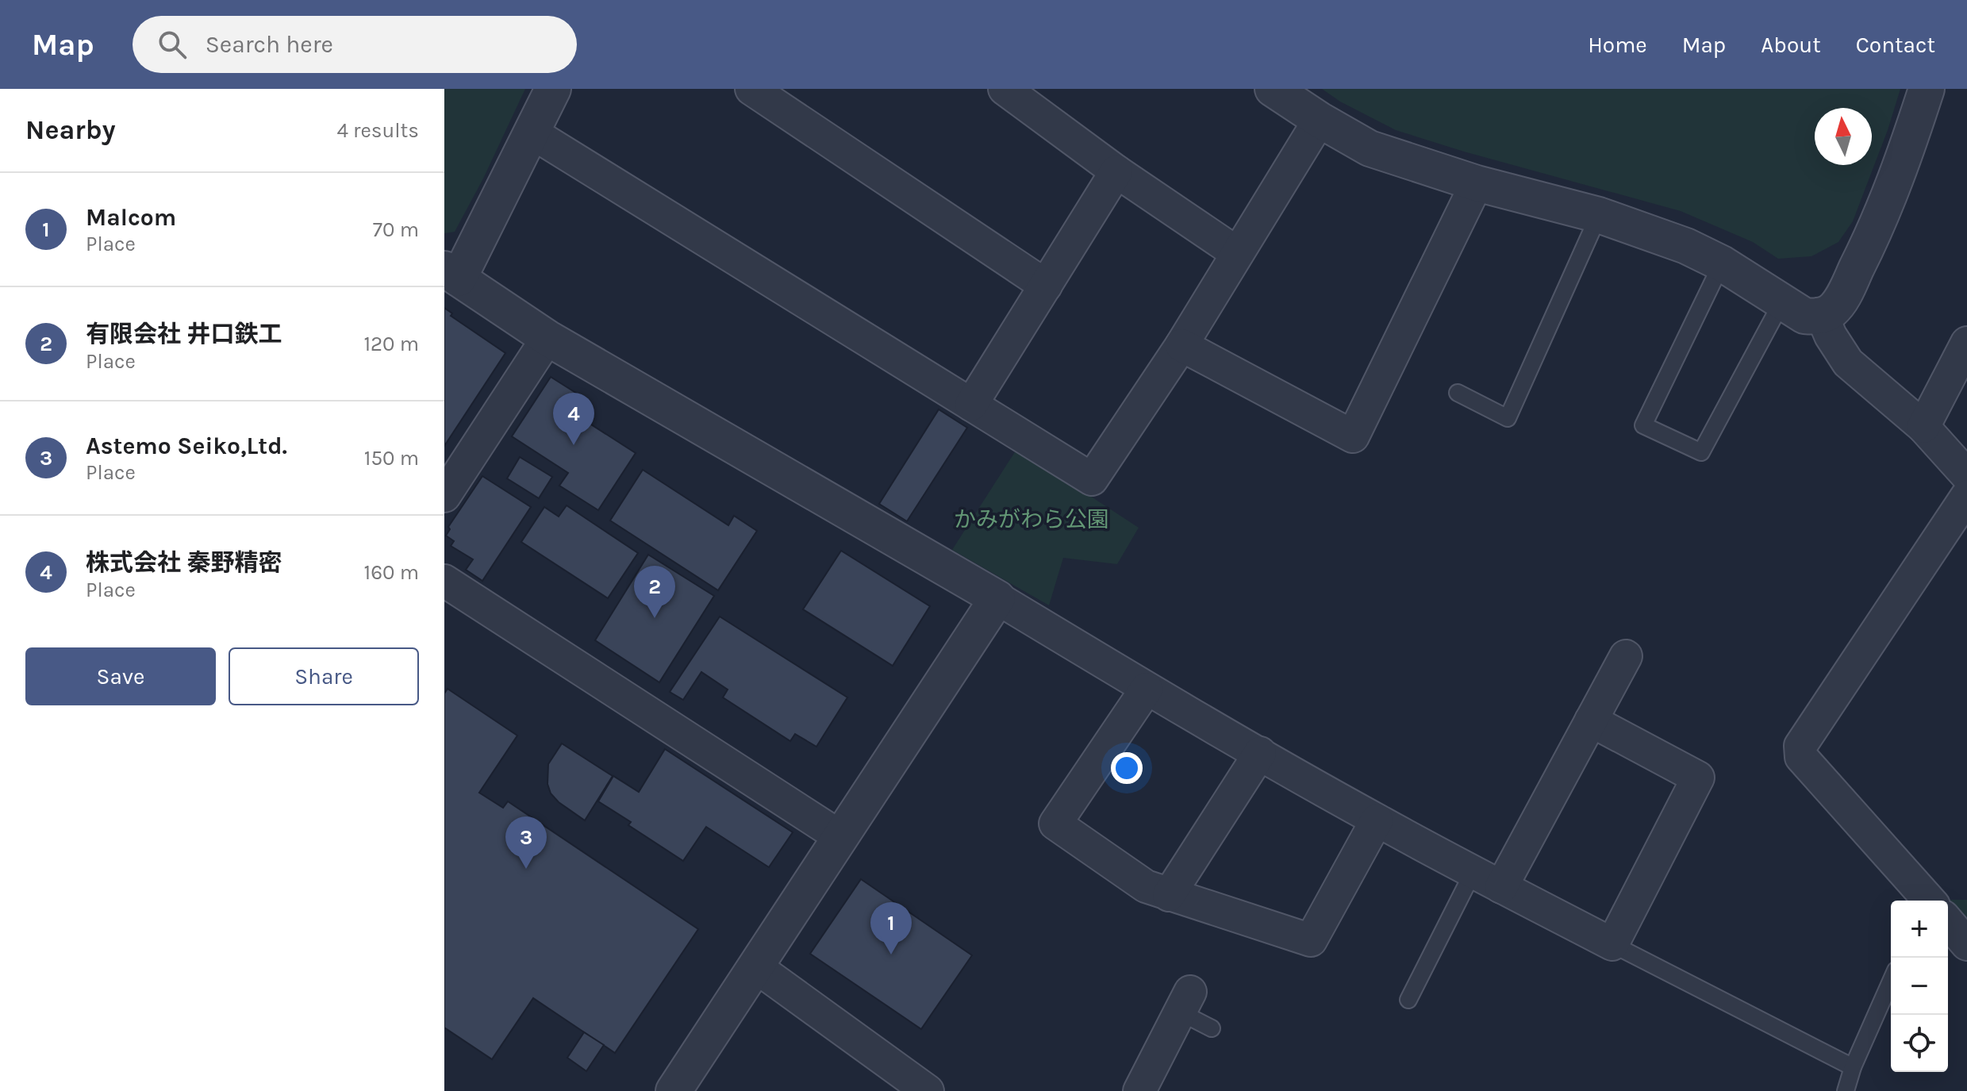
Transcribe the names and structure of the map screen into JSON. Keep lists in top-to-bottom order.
{
  "parks": ["かみがわら公園"],
  "north": "top",
  "page": {
    "header": "Map",
    "search": "Search here",
    "nav": [
      "Home",
      "Map",
      "About",
      "Contact"
    ],
    "heading": ["Nearby", "4 results"],
    "list": [
      {
        "mark": "1",
        "name": "Malcom",
        "note": "Place",
        "value": "70 m"
      },
      {
        "mark": "2",
        "name": "有限会社 井口鉄工",
        "note": "Place",
        "value": "120 m"
      },
      {
        "mark": "3",
        "name": "Astemo Seiko,Ltd.",
        "note": "Place",
        "value": "150 m"
      },
      {
        "mark": "4",
        "name": "株式会社 秦野精密",
        "note": "Place",
        "value": "160 m"
      }
    ],
    "pins": [
      "4",
      "2",
      "3",
      "1"
    ],
    "buttons": ["Save", "Share"],
    "map_buttons": ["+", "−"]
  }
}
